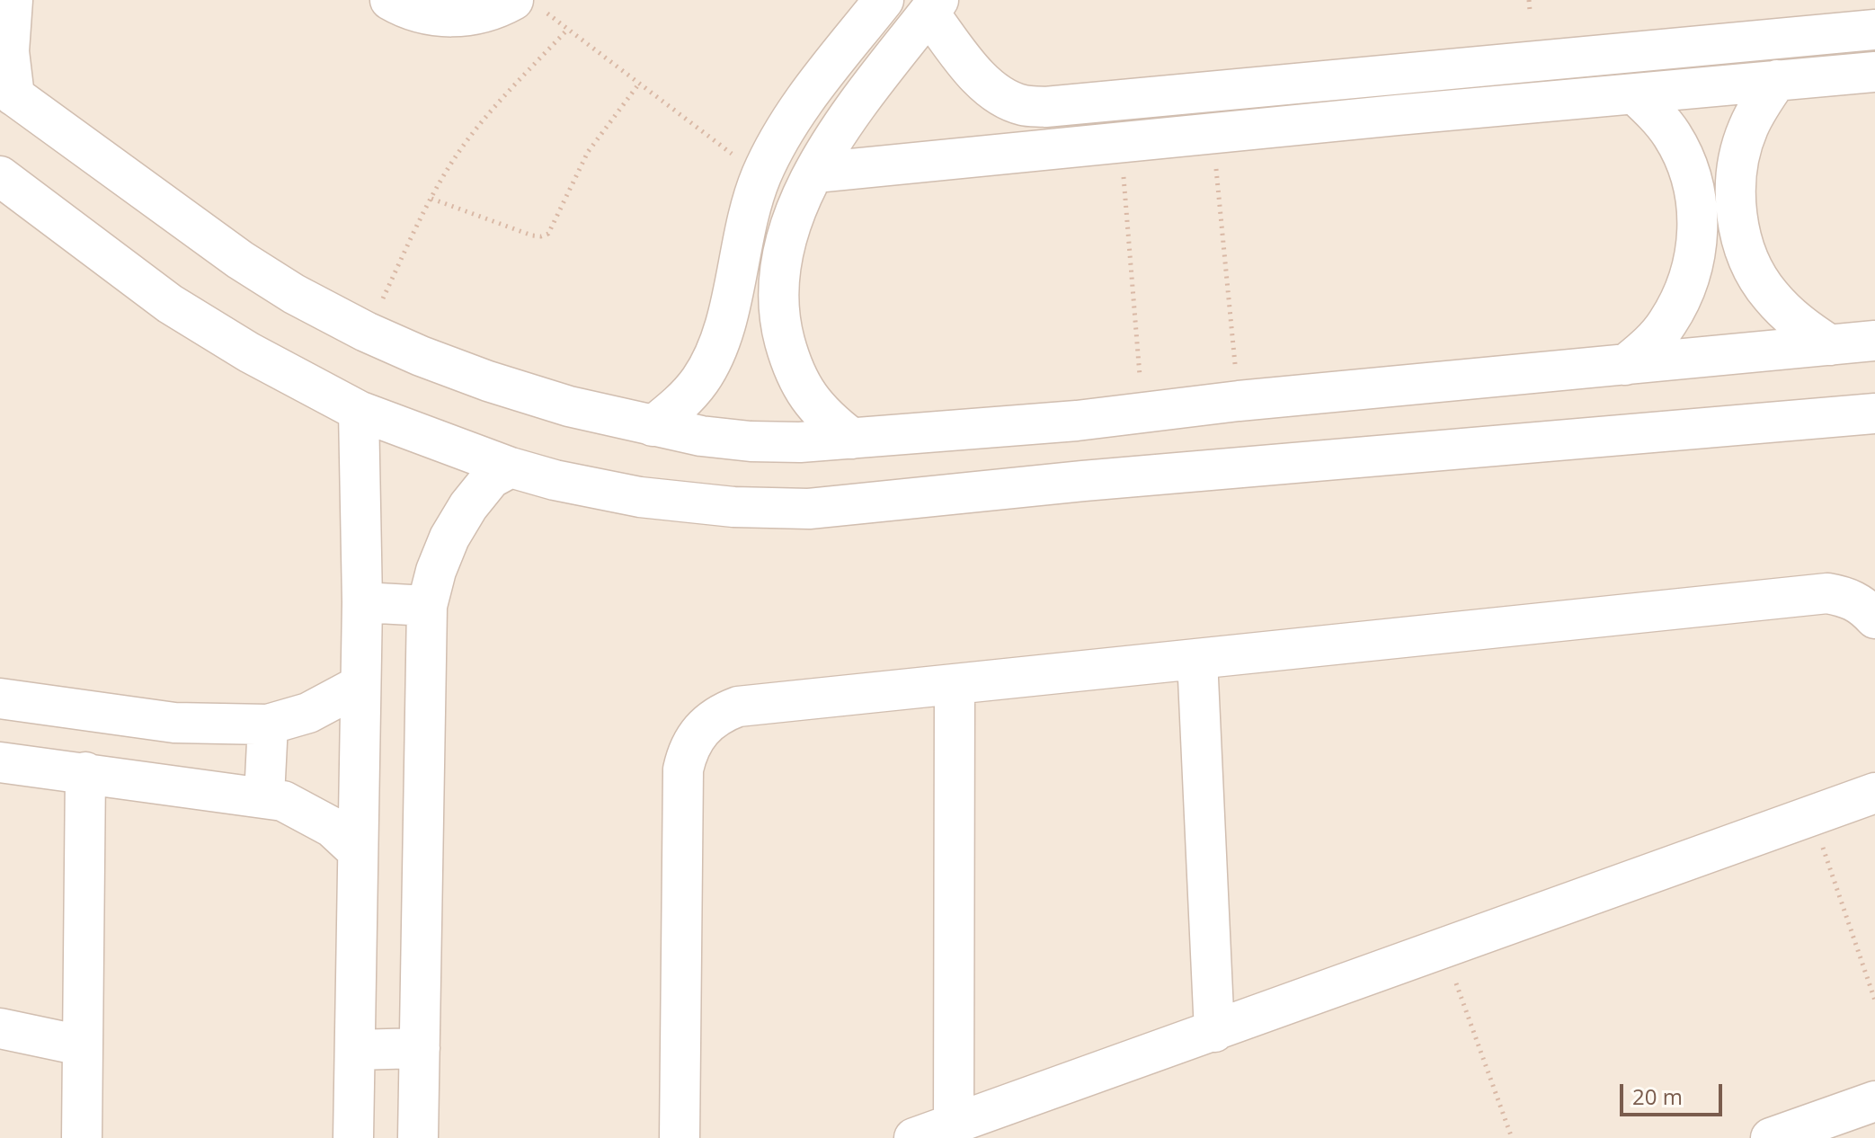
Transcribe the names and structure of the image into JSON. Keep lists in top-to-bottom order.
{
  "scale_bar": "20 m"
}
